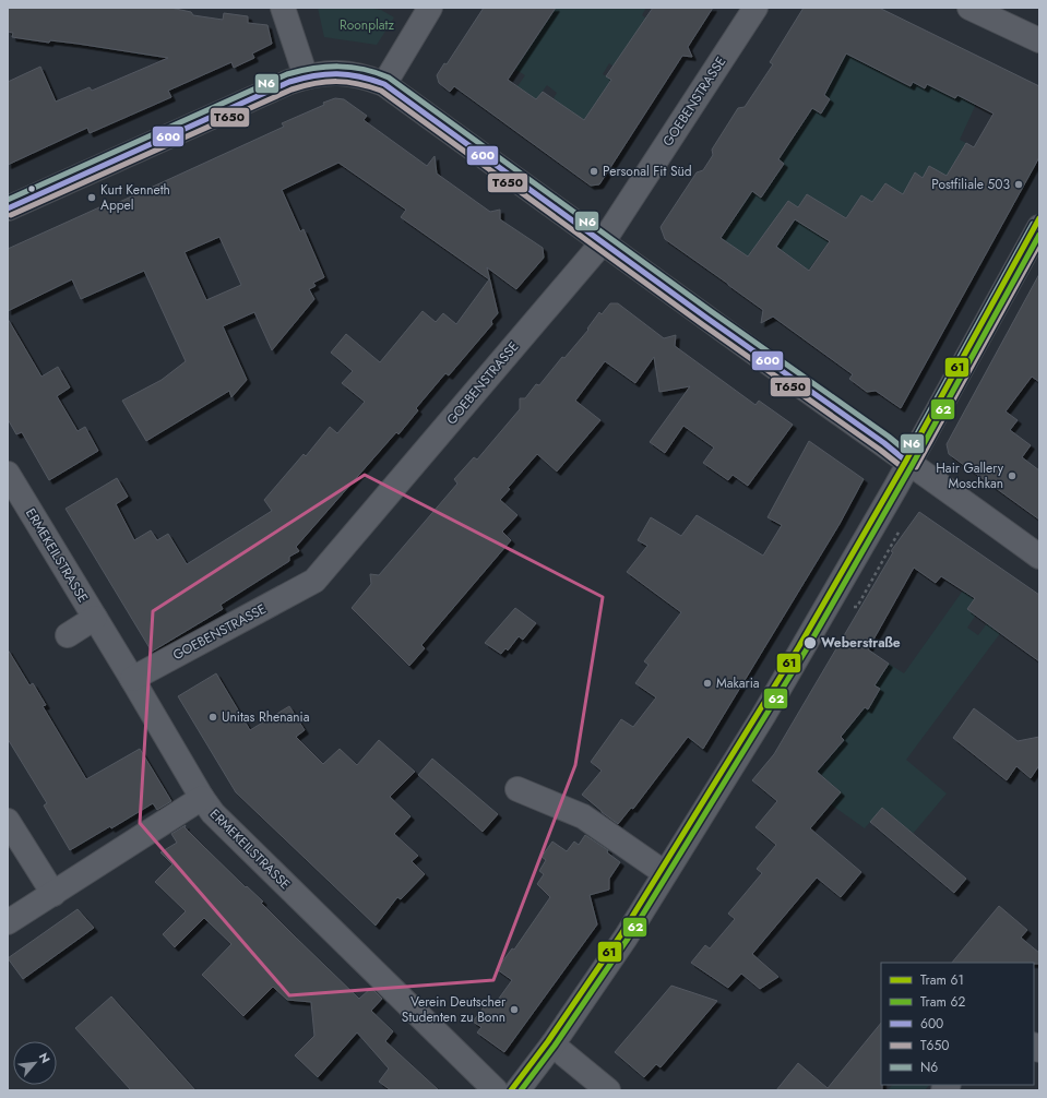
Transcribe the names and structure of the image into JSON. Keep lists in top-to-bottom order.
{
  "streets": {
    "street": ["GOEBENSTRASSE", "ERMEKEILSTRASSE"]
  },
  "crossings": [
    ["GOEBENSTRASSE", "ERMEKEILSTRASSE"]
  ],
  "parks": ["Roonplatz"],
  "places": [
    "Personal Fit Süd",
    "Postfiliale 503",
    "Kurt Kenneth Appel",
    "Hair Gallery Moschkan",
    "Weberstraße",
    "Makaria",
    "Unitas Rhenania",
    "Verein Deutscher Studenten zu Bonn"
  ],
  "lines": [
    "transit line N6",
    "transit line 600",
    "transit line T650",
    "tram line 61",
    "tram line 62"
  ],
  "legend": [
    "Tram 61",
    "Tram 62",
    "600",
    "T650",
    "N6"
  ],
  "north": "top right"
}
